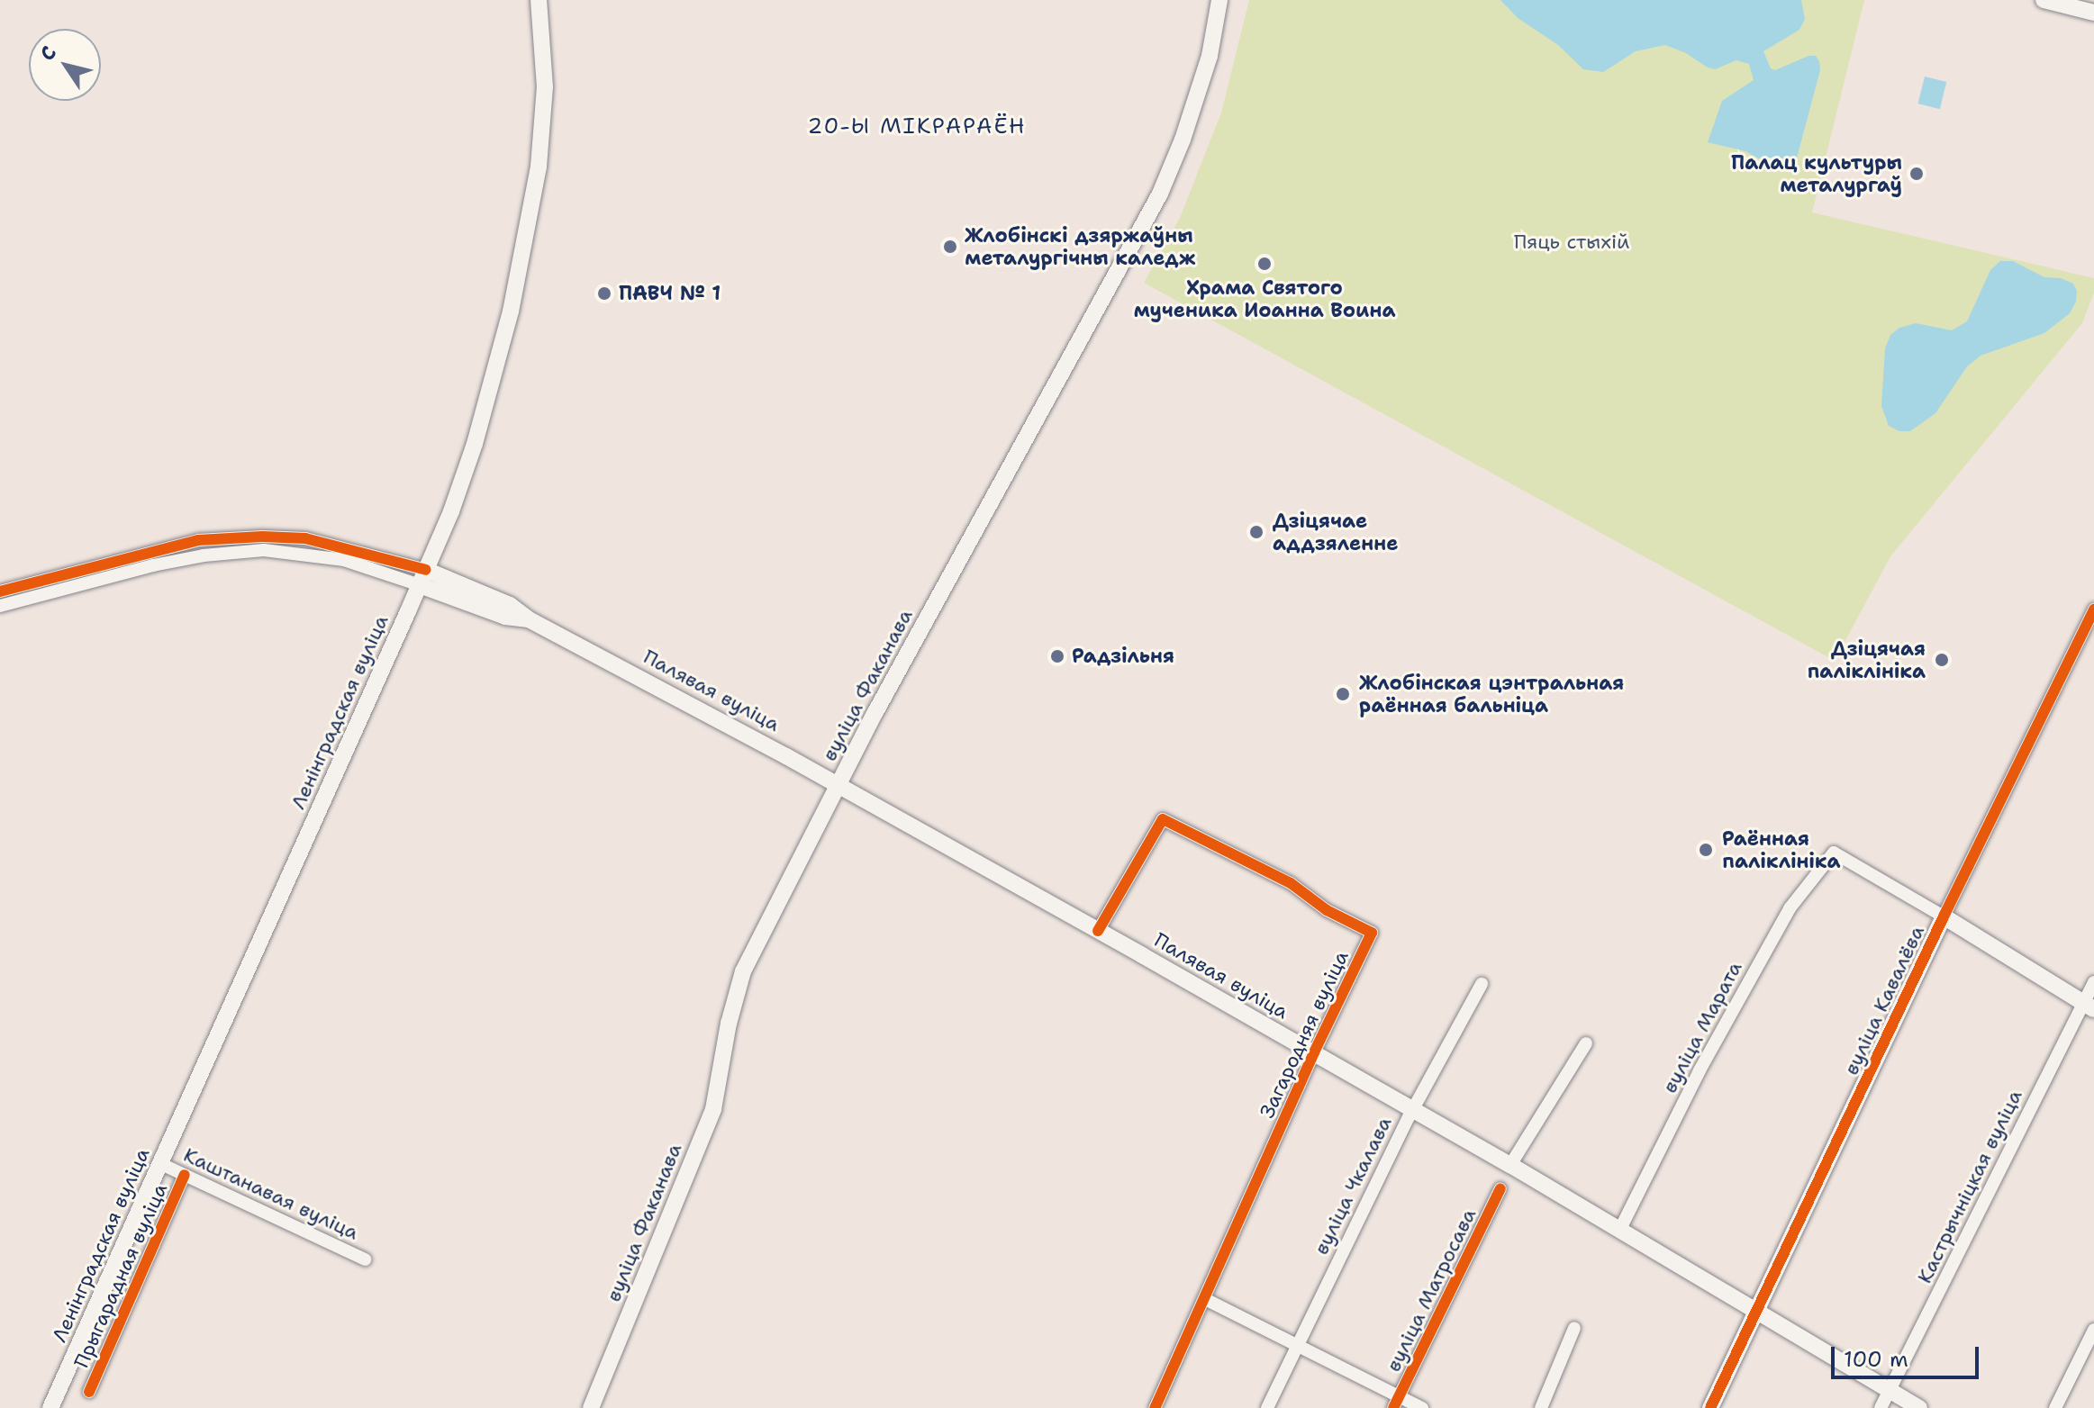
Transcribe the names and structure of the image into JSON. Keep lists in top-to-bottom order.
{
  "streets": {
    "main road": [
      "вуліца Факанава",
      "Палявая вуліца",
      "Ленінградская вуліца",
      "вуліца Кавалёва"
    ],
    "street": [
      "вуліца Марата",
      "Загародняя вуліца",
      "вуліца Чкалава",
      "Кастрычніцкая вуліца",
      "Каштанавая вуліца",
      "Прыгарадная вуліца",
      "вуліца Матросава"
    ]
  },
  "crossings": [
    ["вуліца Факанава", "Палявая вуліца"],
    ["Палявая вуліца", "Ленінградская вуліца"],
    ["Палявая вуліца", "вуліца Кавалёва"],
    ["Палявая вуліца", "вуліца Марата"],
    ["Палявая вуліца", "Загародняя вуліца"],
    ["Палявая вуліца", "вуліца Чкалава"],
    ["Палявая вуліца", "Кастрычніцкая вуліца"],
    ["Ленінградская вуліца", "Каштанавая вуліца"],
    ["вуліца Кавалёва", "вуліца Марата"],
    ["Каштанавая вуліца", "Прыгарадная вуліца"]
  ],
  "districts": ["20-Ы МІКРАРАЁН"],
  "parks": ["Пяць стыхій"],
  "places": [
    "Палац культуры металургаў",
    "Жлобінскі дзяржаўны металургічны каледж",
    "Храма Святого мученика Иоанна Воина",
    "ПАВЧ № 1",
    "Дзіцячае аддзяленне",
    "Радзільня",
    "Дзіцячая паліклініка",
    "Жлобінская цэнтральная раённая бальніца",
    "Раённая паліклініка"
  ],
  "scale_bar": "100 m",
  "north": "top left"
}
